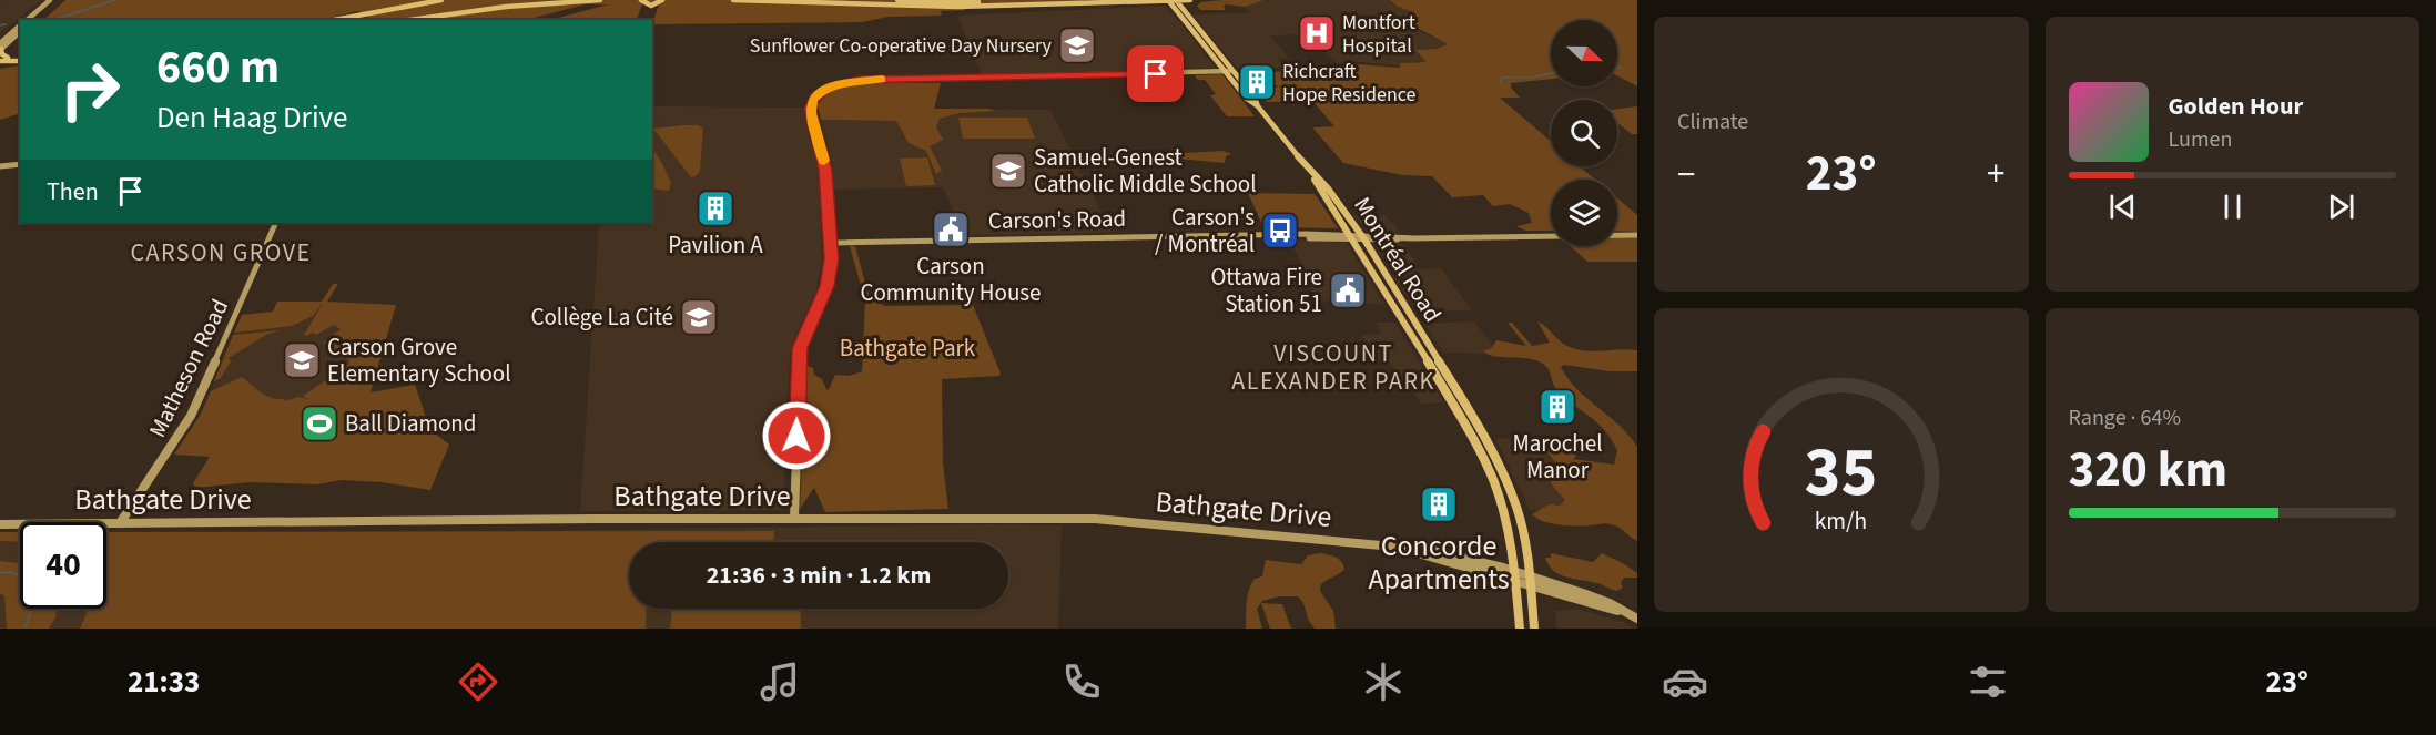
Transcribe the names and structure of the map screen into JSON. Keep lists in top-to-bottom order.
{
  "streets": {
    "main road": ["Montréal Road"],
    "street": ["Carson's Road", "Matheson Road", "Bathgate Drive"]
  },
  "crossings": [
    ["Carson's Road", "Montréal Road"],
    ["Montréal Road", "Bathgate Drive"],
    ["Matheson Road", "Bathgate Drive"]
  ],
  "districts": ["CARSON GROVE", "VISCOUNT ALEXANDER PARK"],
  "parks": ["Bathgate Park"],
  "places": {
    "hospital": ["Montfort Hospital"],
    "school or university": [
      "Sunflower Co-operative Day Nursery",
      "Samuel-Genest Catholic Middle School",
      "Collège La Cité",
      "Carson Grove Elementary School"
    ],
    "building": [
      "Richcraft Hope Residence",
      "Pavilion A",
      "Marochel Manor",
      "Concorde Apartments"
    ],
    "public building": ["Carson Community House", "Ottawa Fire Station 51"],
    "bus stop": ["Carson's / Montréal"],
    "sports": ["Ball Diamond"]
  },
  "north": "right",
  "page": {
    "tile": [
      "Climate",
      ["Range · 64%", "320 km"]
    ],
    "turn": ["660 m", "Den Haag Drive"],
    "song": ["Golden Hour", "Lumen"],
    "heat": ["−", "23°", "+"],
    "then": "Then",
    "limit": "40",
    "trip": "21:36 · 3 min · 1.2 km",
    "tabs": ["21:33", "23°"],
    "gauge": ["35", "km/h"]
  }
}
